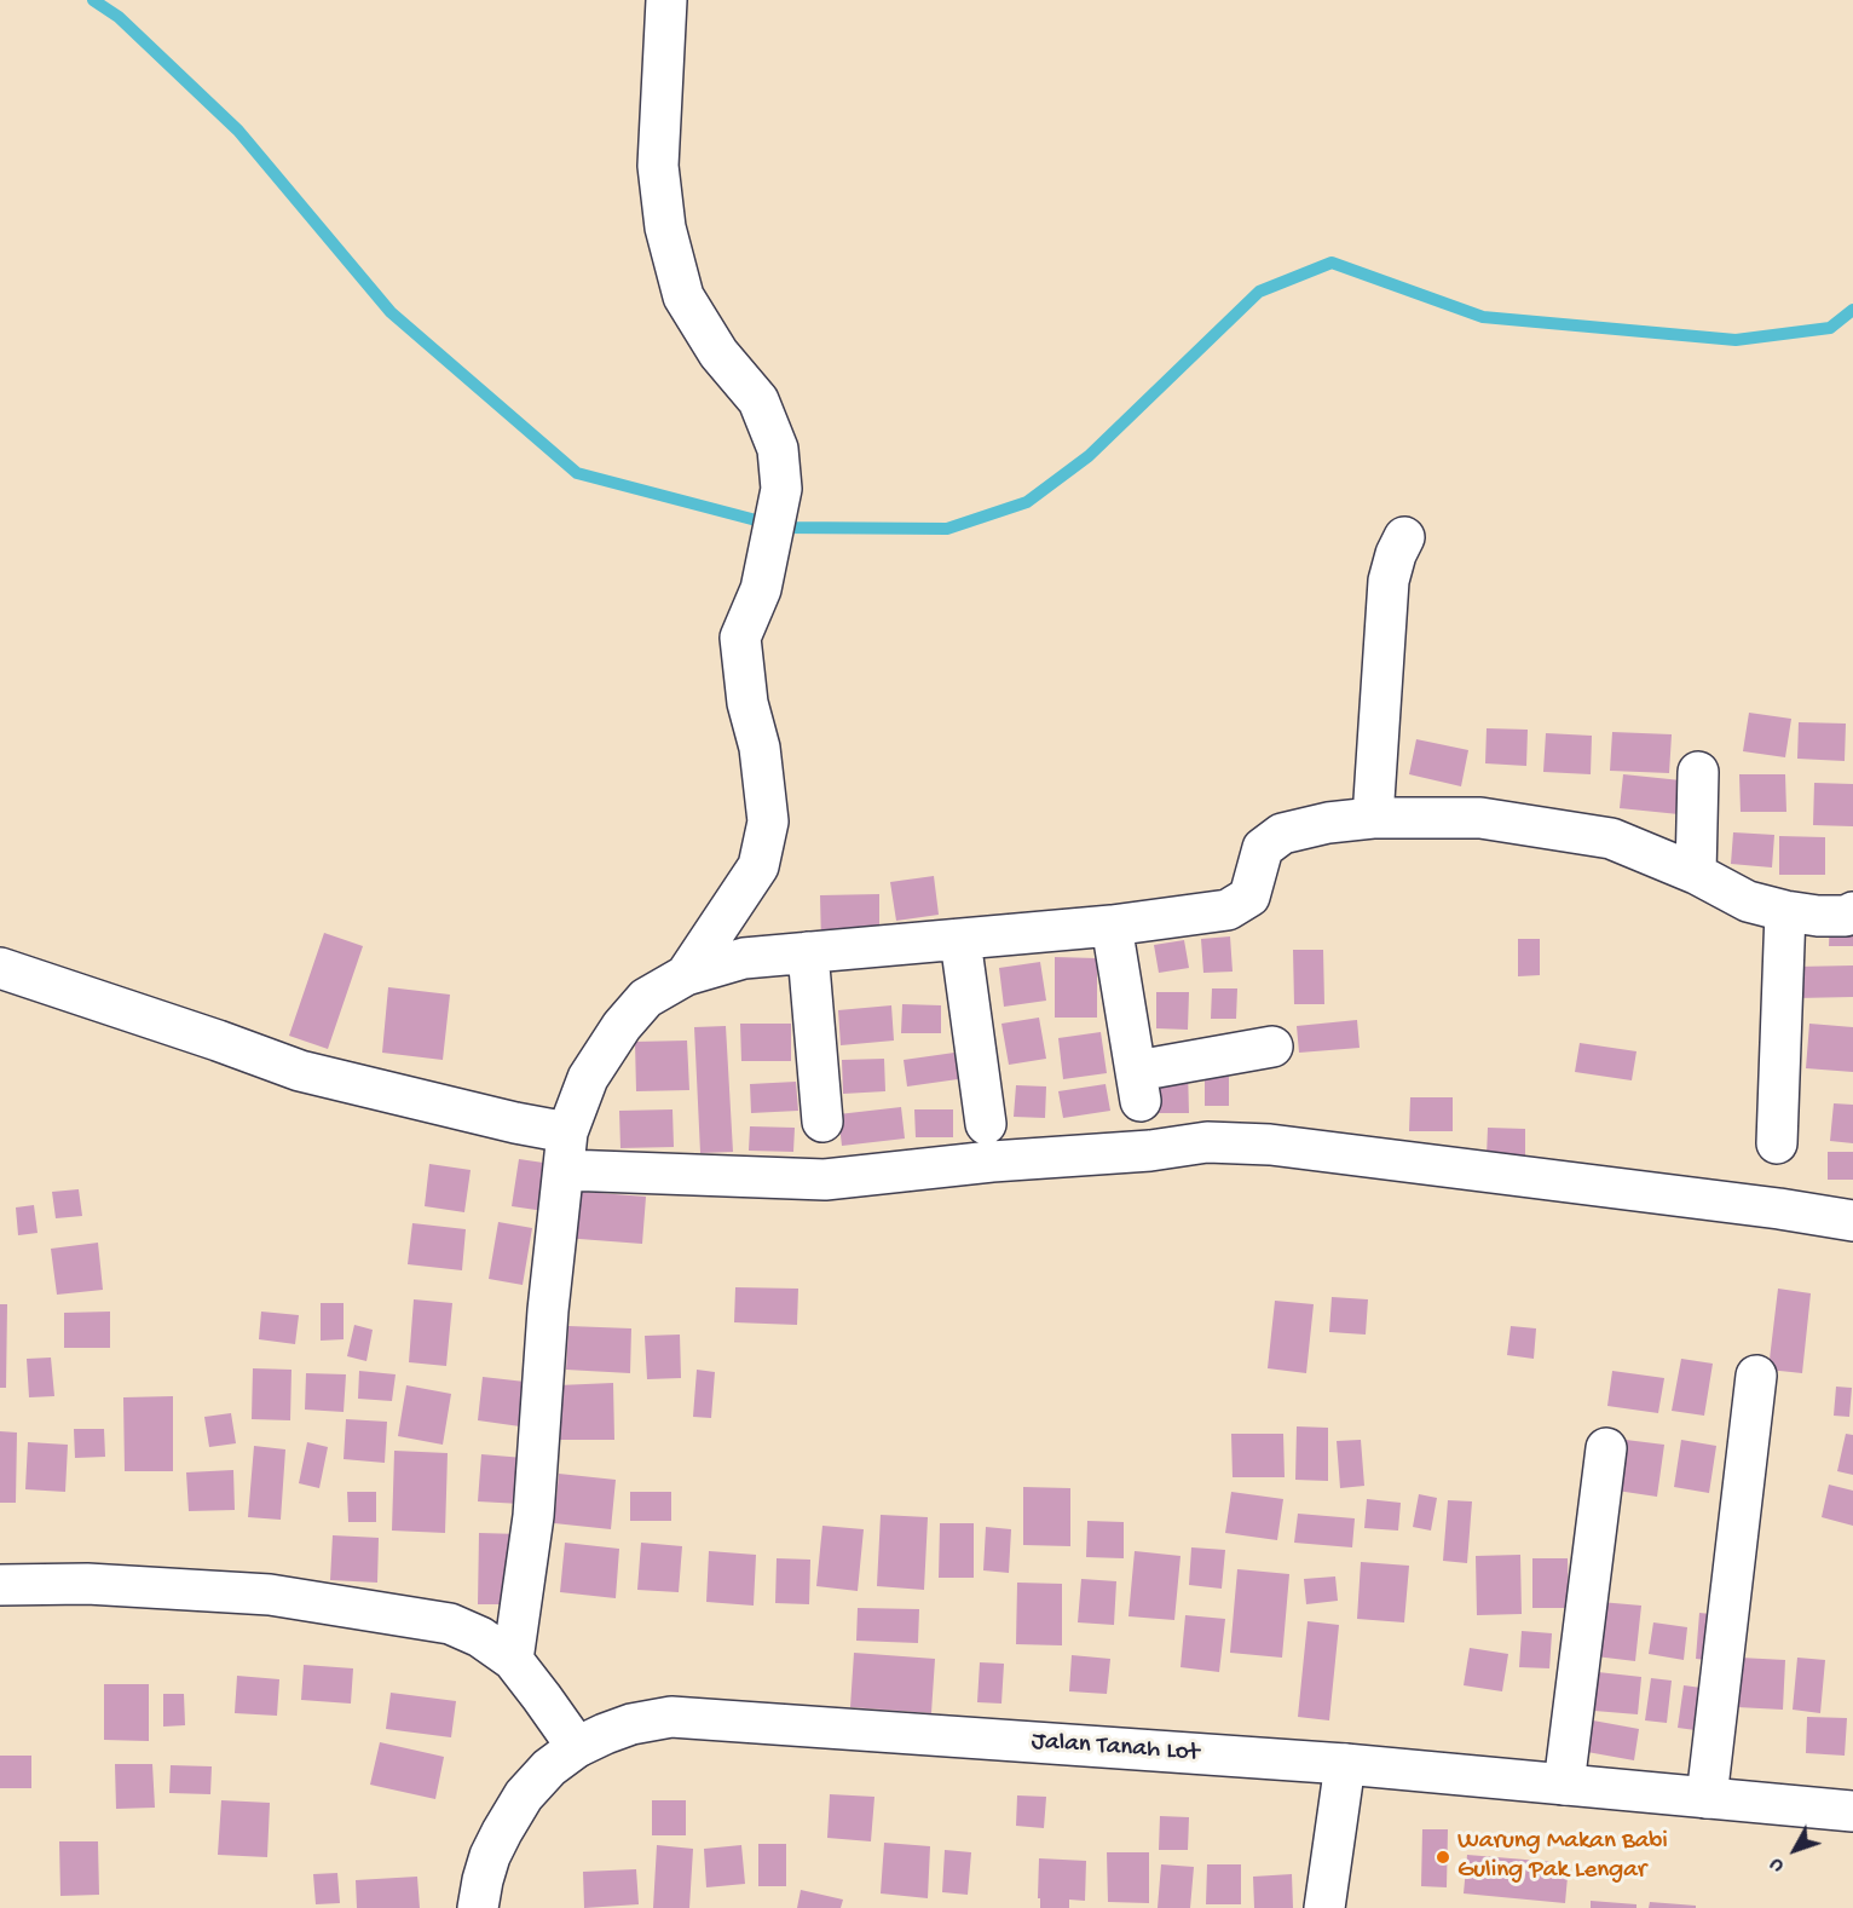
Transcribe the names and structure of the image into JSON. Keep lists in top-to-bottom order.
{
  "streets": {
    "street": ["Jalan Tanah Lot"]
  },
  "places": ["Warung Makan Babi Guling Pak Lengar"],
  "north": "bottom left"
}
